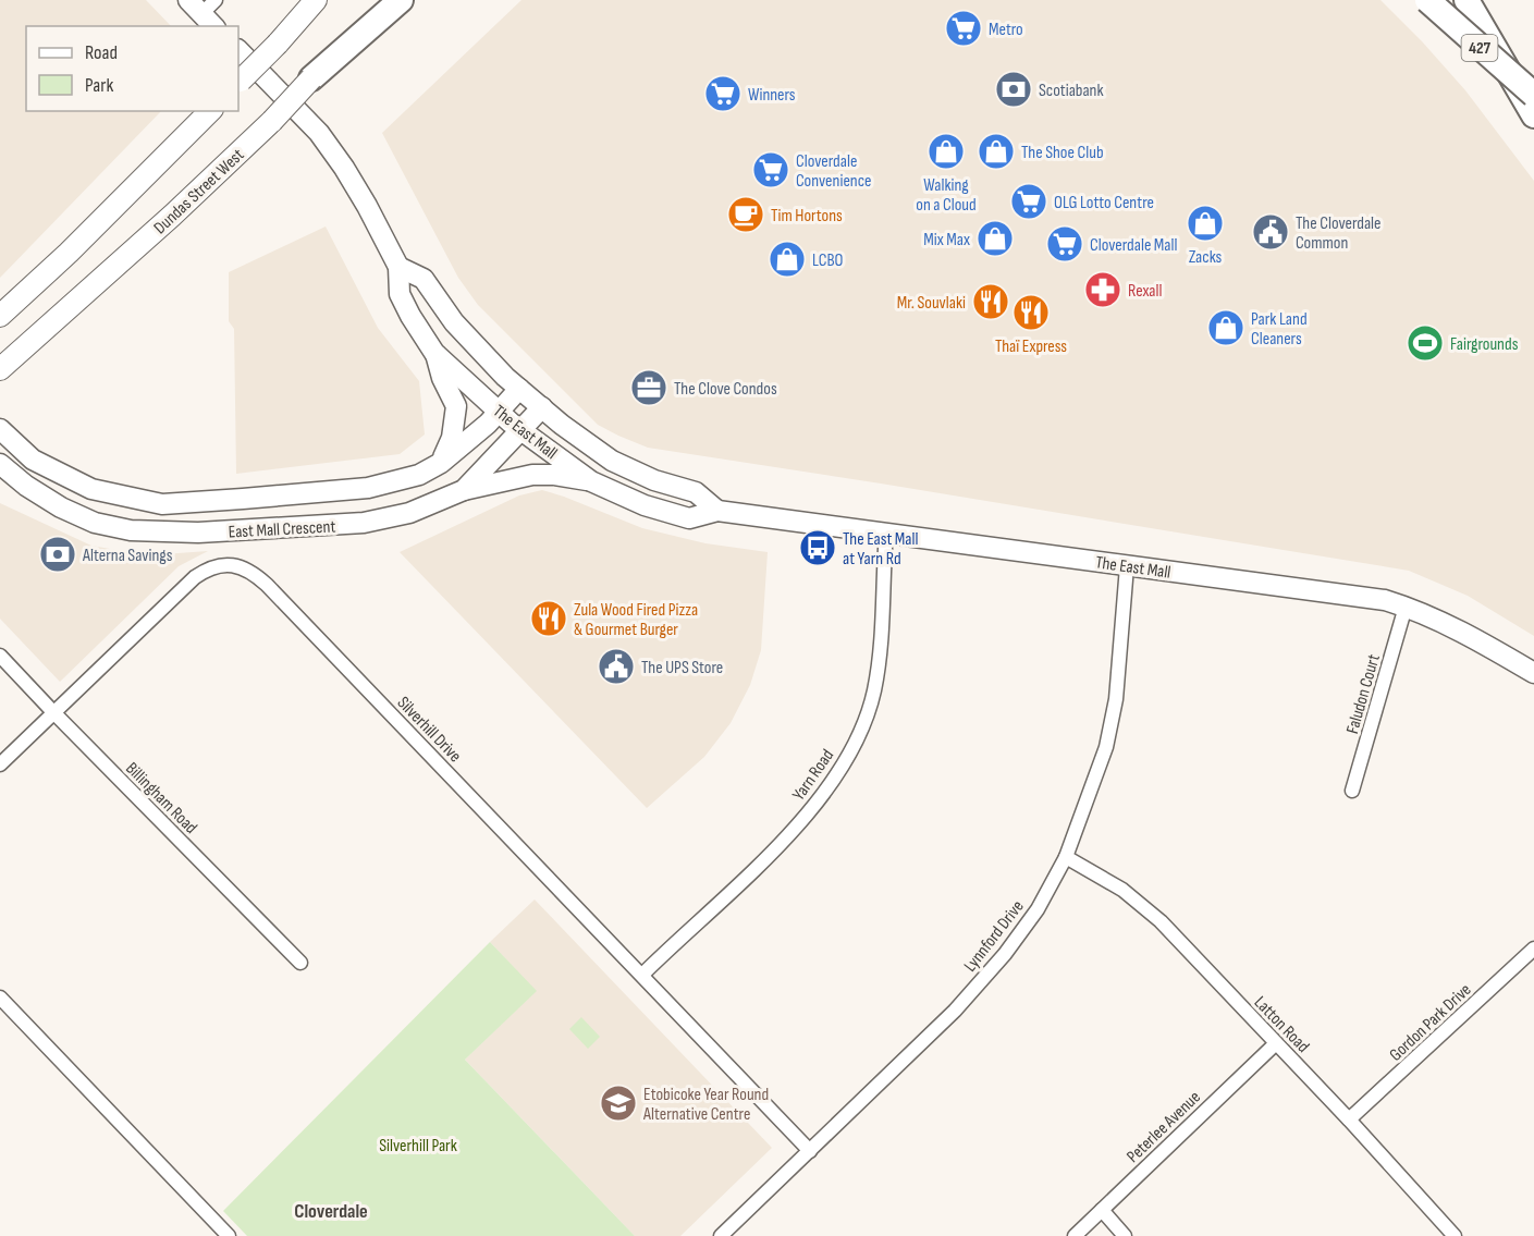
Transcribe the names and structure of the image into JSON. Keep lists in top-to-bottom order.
{
  "streets": {
    "highway": ["427"],
    "main road": ["Dundas Street West", "The East Mall", "East Mall Crescent"],
    "street": [
      "Faludon Court",
      "Silverhill Drive",
      "Yarn Road",
      "Billingham Road",
      "Lynnford Drive",
      "Gordon Park Drive",
      "Latton Road",
      "Peterlee Avenue"
    ]
  },
  "crossings": [
    ["The East Mall", "East Mall Crescent"],
    ["The East Mall", "Faludon Court"],
    ["The East Mall", "Yarn Road"],
    ["The East Mall", "Lynnford Drive"],
    ["Silverhill Drive", "Yarn Road"],
    ["Silverhill Drive", "Billingham Road"],
    ["Silverhill Drive", "Lynnford Drive"],
    ["Lynnford Drive", "Latton Road"],
    ["Gordon Park Drive", "Latton Road"],
    ["Latton Road", "Peterlee Avenue"]
  ],
  "districts": ["Cloverdale"],
  "parks": ["Silverhill Park"],
  "places": {
    "supermarket": [
      "Metro",
      "Winners",
      "Cloverdale Convenience",
      "OLG Lotto Centre",
      "Cloverdale Mall"
    ],
    "bank": ["Scotiabank", "Alterna Savings"],
    "shop": [
      "Walking on a Cloud",
      "The Shoe Club",
      "Zacks",
      "Mix Max",
      "LCBO",
      "Park Land Cleaners"
    ],
    "cafe": ["Tim Hortons"],
    "public building": ["The Cloverdale Common", "The UPS Store"],
    "pharmacy": ["Rexall"],
    "restaurant": ["Mr. Souvlaki", "Thaï Express", "Zula Wood Fired Pizza & Gourmet Burger"],
    "sports": ["Fairgrounds"],
    "office": ["The Clove Condos"],
    "bus stop": ["The East Mall at Yarn Rd"],
    "school or university": ["Etobicoke Year Round Alternative Centre"]
  },
  "legend": ["Road", "Park"]
}
